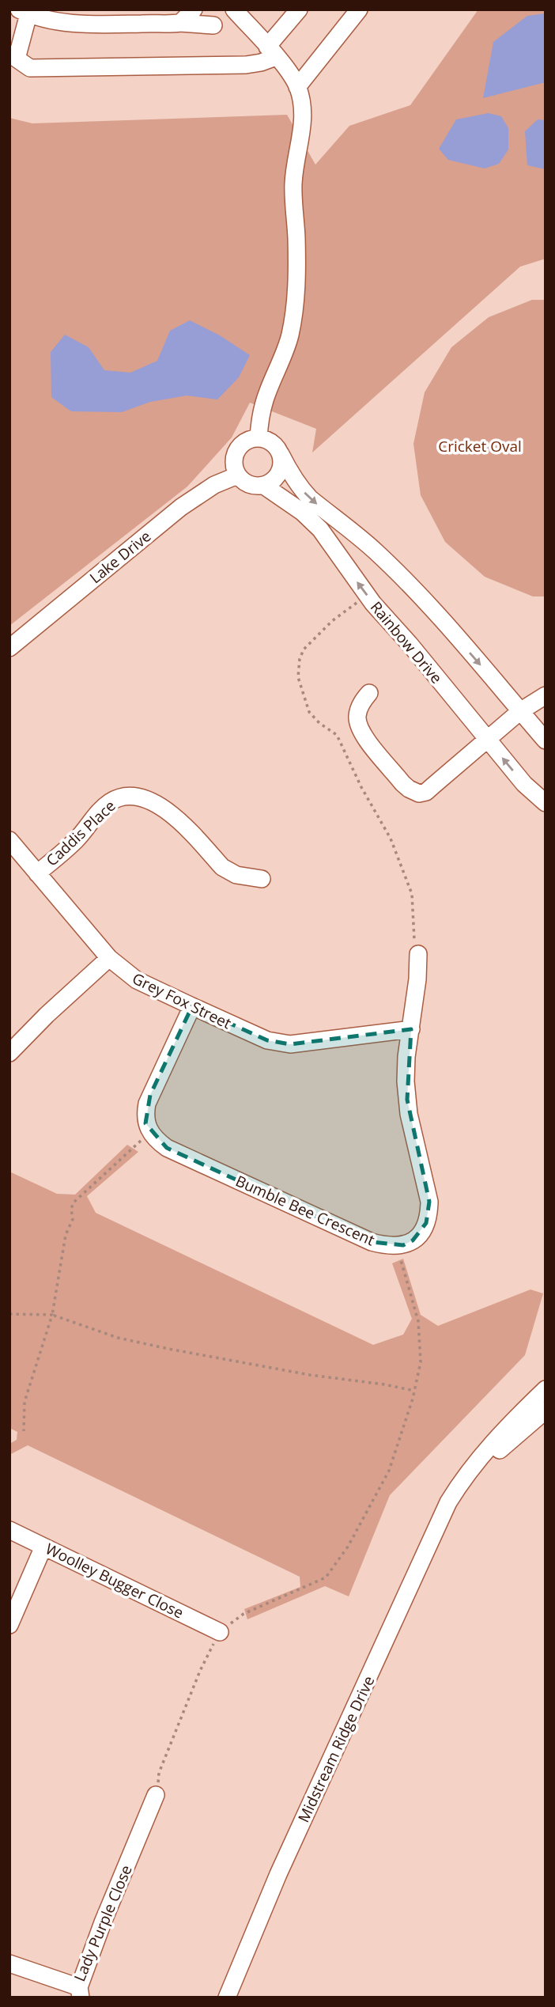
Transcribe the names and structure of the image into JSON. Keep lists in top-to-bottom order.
{
  "streets": {
    "street": [
      "Lake Drive",
      "Rainbow Drive",
      "Caddis Place",
      "Grey Fox Street",
      "Bumble Bee Crescent",
      "Woolley Bugger Close",
      "Midstream Ridge Drive",
      "Lady Purple Close"
    ]
  },
  "crossings": [
    ["Lake Drive", "Rainbow Drive"],
    ["Caddis Place", "Grey Fox Street"]
  ],
  "parks": ["Cricket Oval"]
}
